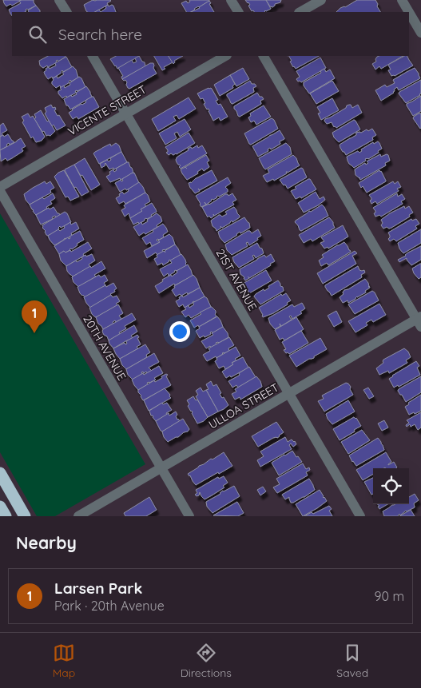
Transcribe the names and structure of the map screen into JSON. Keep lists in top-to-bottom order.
{
  "streets": {
    "street": [
      "VICENTE STREET",
      "21ST AVENUE",
      "20TH AVENUE",
      "ULLOA STREET"
    ]
  },
  "crossings": [
    ["VICENTE STREET", "21ST AVENUE"],
    ["21ST AVENUE", "ULLOA STREET"],
    ["20TH AVENUE", "ULLOA STREET"]
  ],
  "page": {
    "search": "Search here",
    "pins": "1",
    "heading": "Nearby",
    "list": [
      {
        "mark": "1",
        "name": "Larsen Park",
        "note": "Park · 20th Avenue",
        "value": "90 m"
      }
    ],
    "nav": ["Map", "Directions", "Saved"]
  }
}
